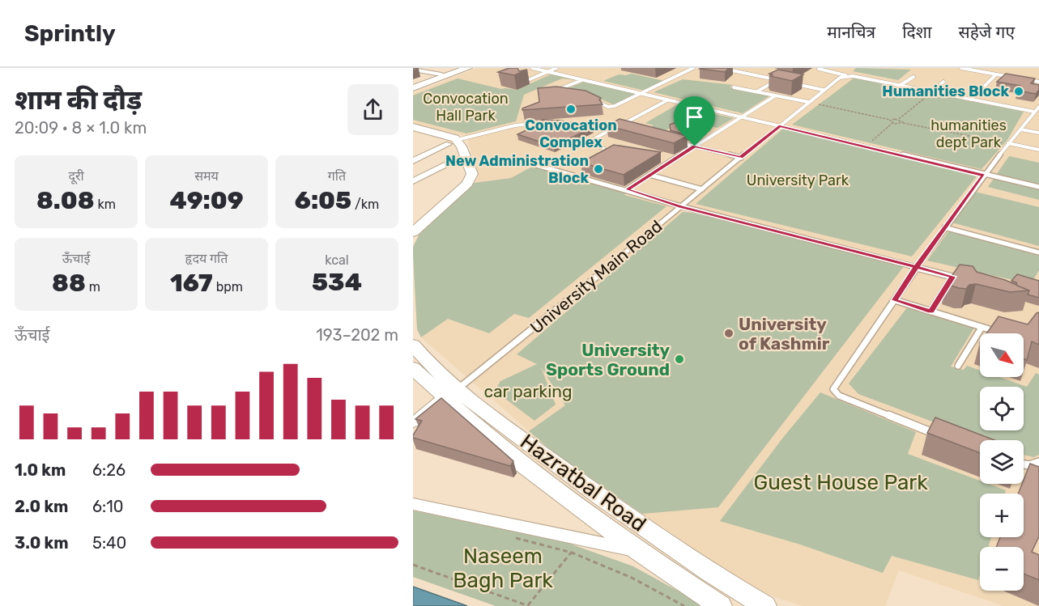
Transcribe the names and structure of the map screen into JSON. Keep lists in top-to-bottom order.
{
  "streets": {
    "main road": ["Hazratbal Road"],
    "lane": ["University Main Road"]
  },
  "crossings": [
    ["University Main Road", "Hazratbal Road"]
  ],
  "parks": [
    "Convocation Hall Park",
    "humanities dept Park",
    "University Park",
    "car parking",
    "Guest House Park",
    "Naseem Bagh Park"
  ],
  "places": [
    "Humanities Block",
    "Convocation Complex",
    "New Administration Block",
    "University of Kashmir",
    "University Sports Ground"
  ],
  "north": "bottom right",
  "page": {
    "header": "Sprintly",
    "nav": ["मानचित्र", "दिशा", "सहेजे गए"],
    "heading": ["शाम की दौड़", "20:09 · 8 × 1.0 km"],
    "stats": [
      ["दूरी", "8.08 km"],
      ["समय", "49:09"],
      ["गति", "6:05 /km"],
      ["ऊँचाई", "88 m"],
      ["हृदय गति", "167 bpm"],
      ["kcal", "534"]
    ],
    "chart": ["ऊँचाई", "193–202 m"],
    "map_buttons": ["+", "−"],
    "list": [
      {
        "name": "1.0 km",
        "note": "6:26"
      },
      {
        "name": "2.0 km",
        "note": "6:10"
      },
      {
        "name": "3.0 km",
        "note": "5:40"
      }
    ]
  }
}
